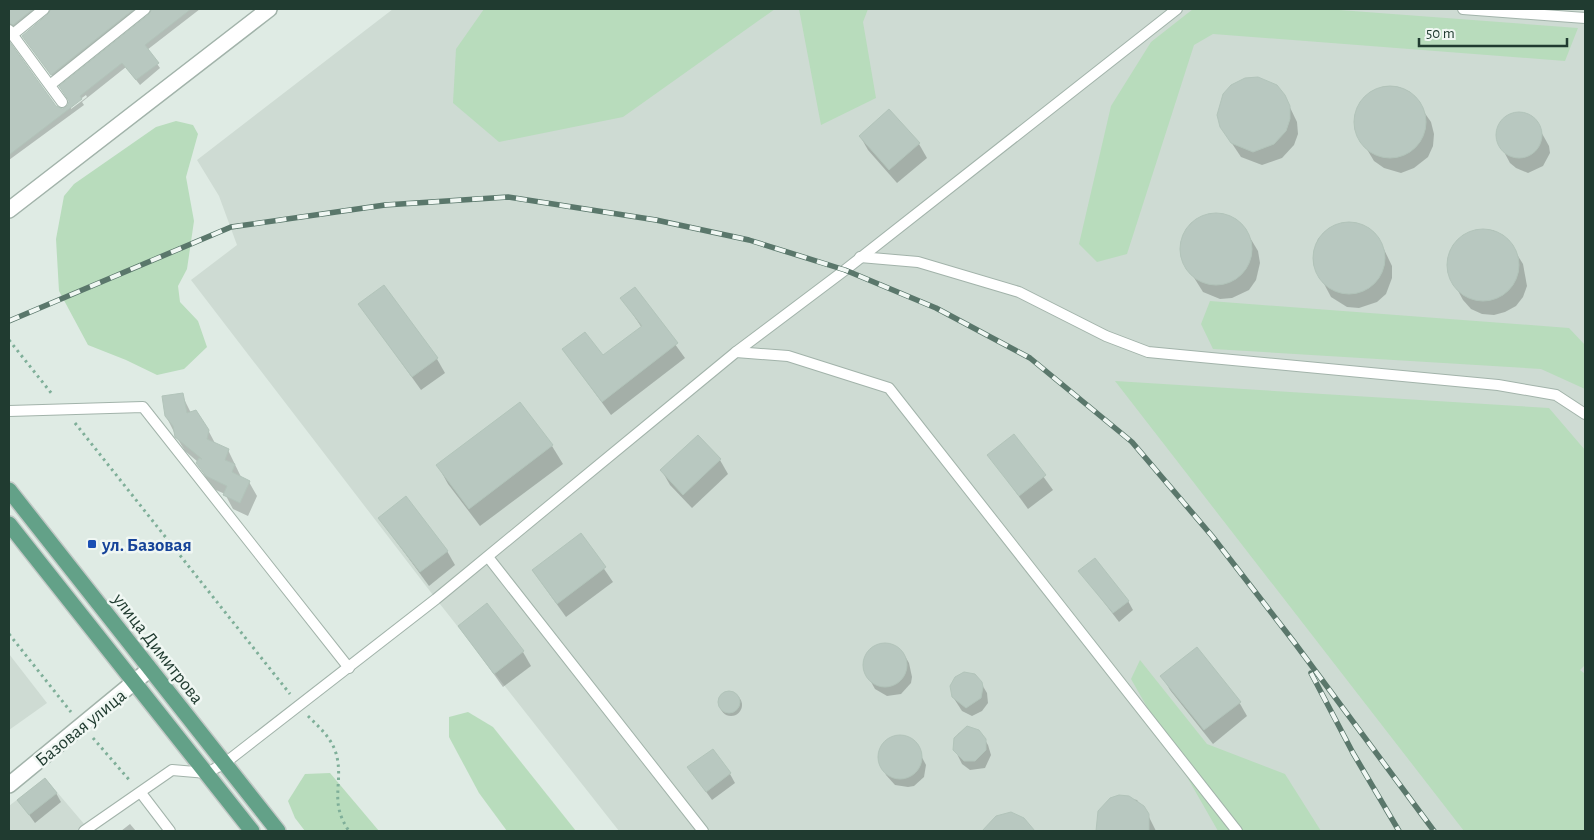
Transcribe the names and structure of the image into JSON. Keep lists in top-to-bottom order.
{
  "streets": {
    "main road": ["улица Димитрова"],
    "street": ["Базовая улица"]
  },
  "crossings": [
    ["улица Димитрова", "Базовая улица"]
  ],
  "places": {
    "transit": ["ул. Базовая"]
  },
  "scale_bar": "50 m"
}
